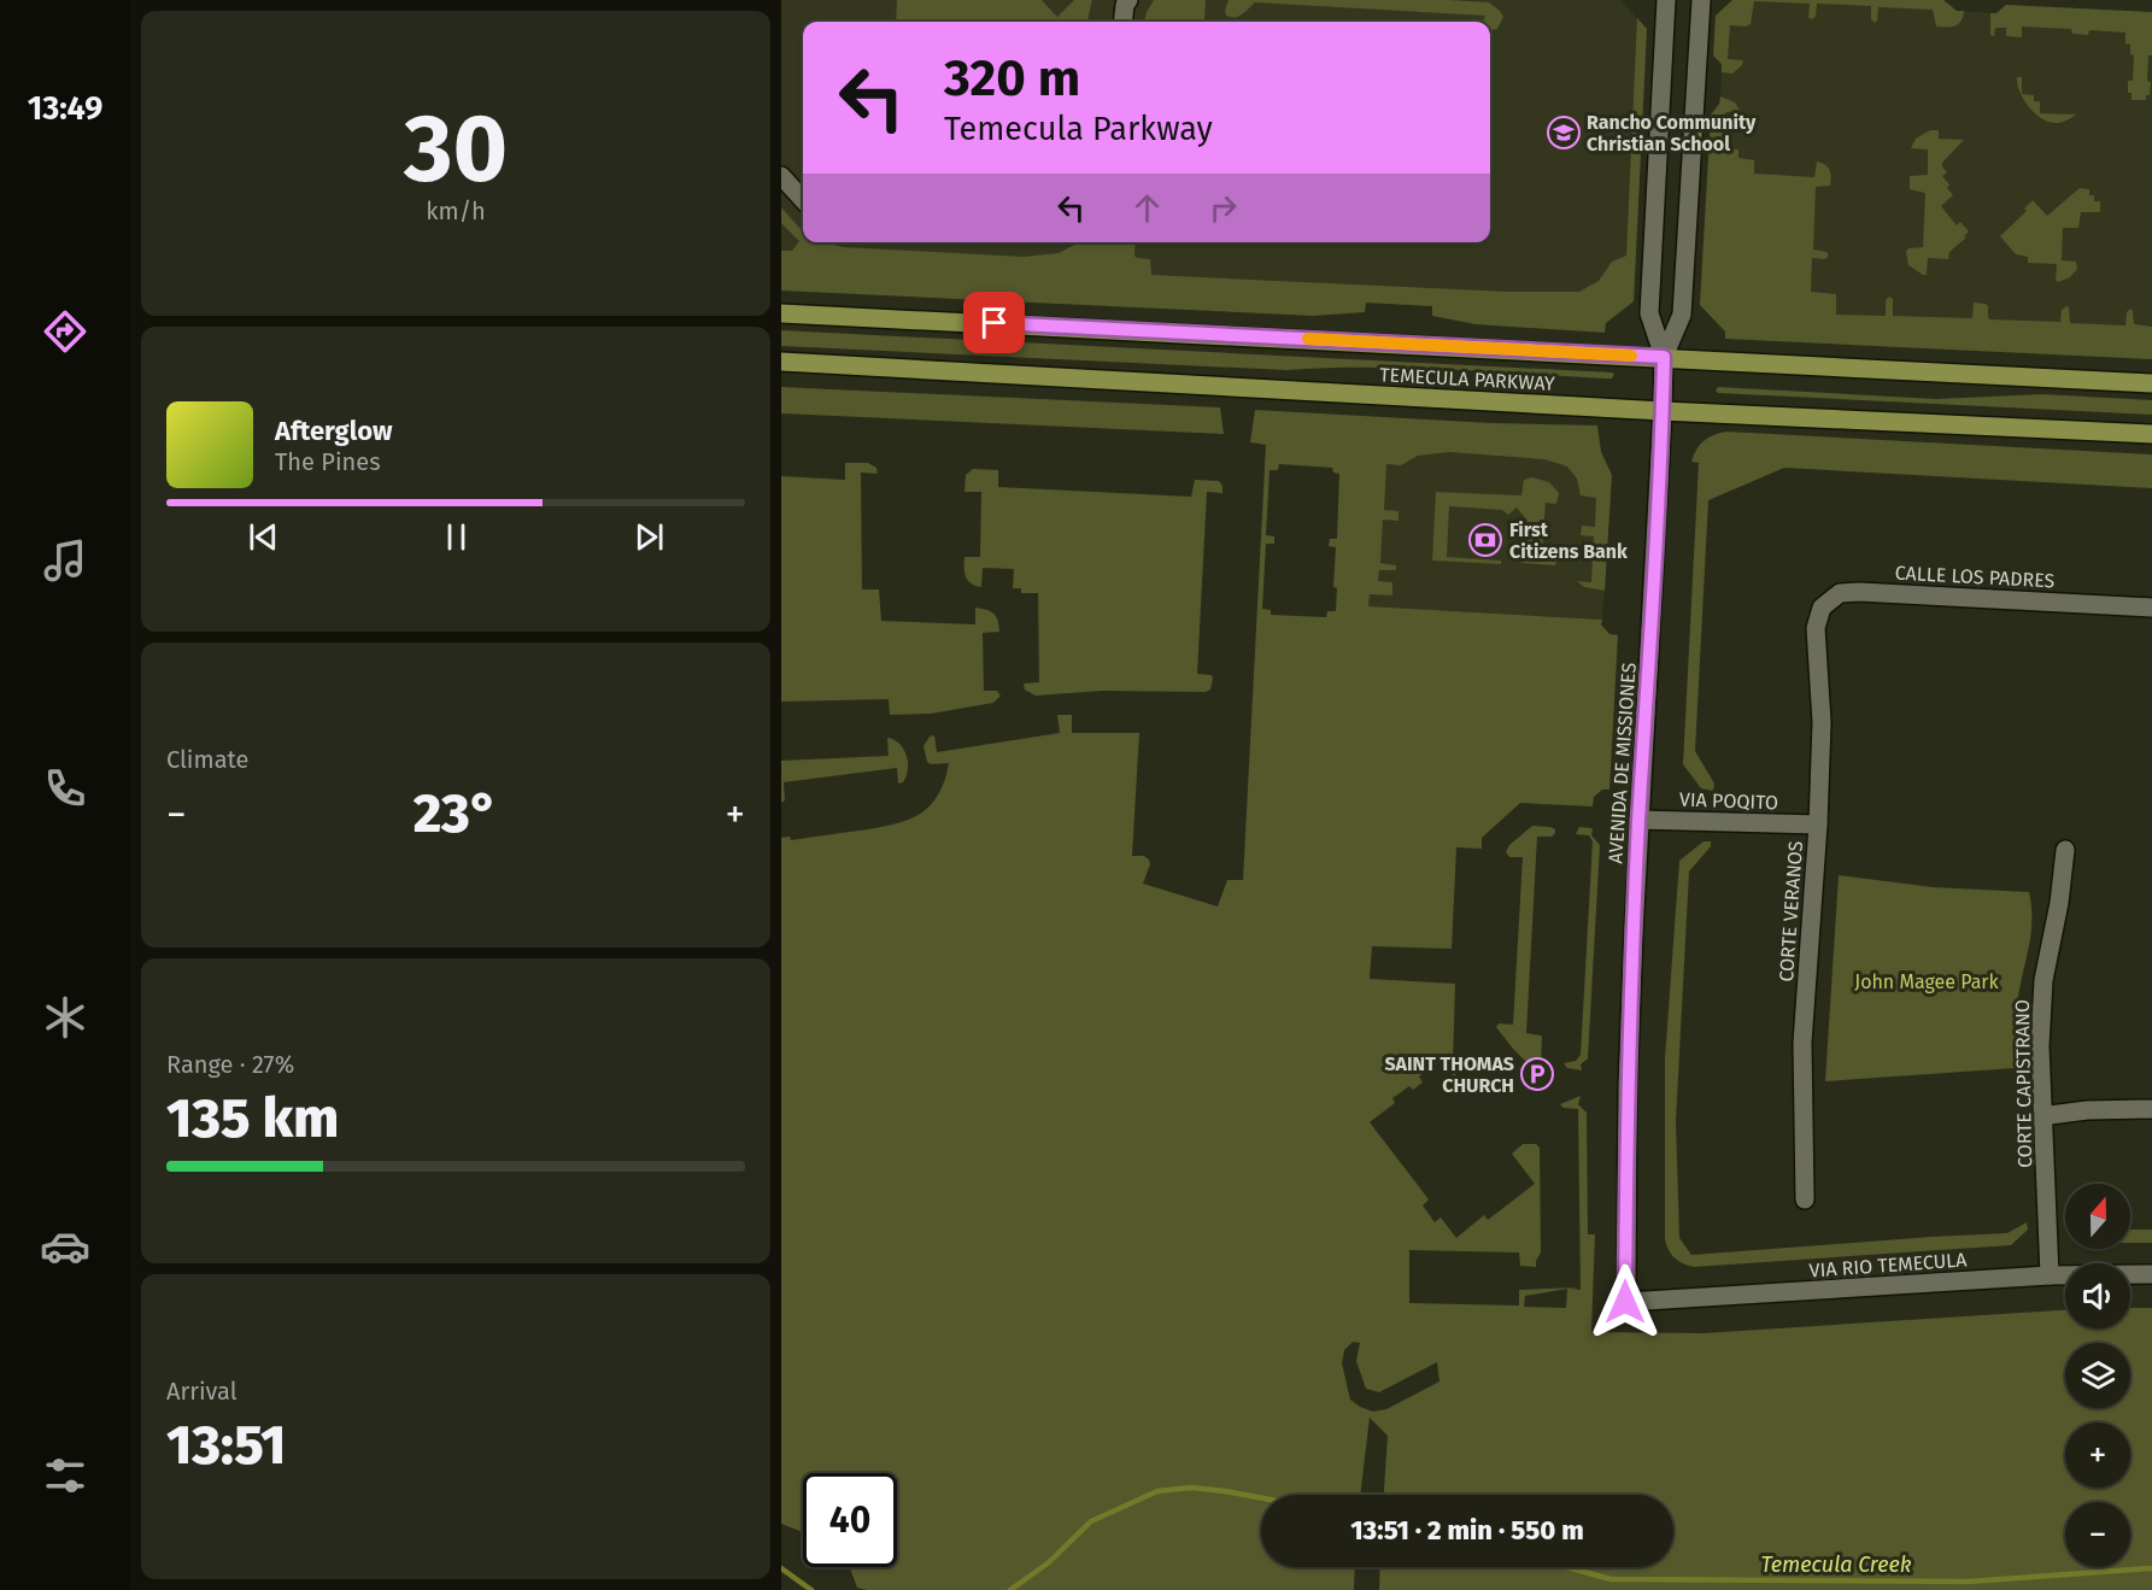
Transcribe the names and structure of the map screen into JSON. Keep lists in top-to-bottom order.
{
  "streets": {
    "main road": ["TEMECULA PARKWAY"],
    "street": [
      "CALLE LOS PADRES",
      "AVENIDA DE MISSIONES",
      "VIA POQITO",
      "CORTE VERANOS",
      "CORTE CAPISTRANO",
      "VIA RIO TEMECULA"
    ]
  },
  "crossings": [
    ["TEMECULA PARKWAY", "AVENIDA DE MISSIONES"],
    ["CALLE LOS PADRES", "CORTE VERANOS"],
    ["AVENIDA DE MISSIONES", "VIA POQITO"],
    ["AVENIDA DE MISSIONES", "VIA RIO TEMECULA"],
    ["VIA POQITO", "CORTE VERANOS"],
    ["CORTE CAPISTRANO", "VIA RIO TEMECULA"]
  ],
  "water": ["Temecula Creek"],
  "parks": ["John Magee Park"],
  "places": {
    "school or university": ["Rancho Community Christian School"],
    "bank": ["First Citizens Bank"],
    "parking": ["SAINT THOMAS CHURCH"]
  },
  "north": "top",
  "page": {
    "tabs": "13:49",
    "tile": [
      ["30", "km/h"],
      "Climate",
      ["Range · 27%", "135 km"],
      ["Arrival", "13:51"]
    ],
    "turn": ["320 m", "Temecula Parkway"],
    "song": ["Afterglow", "The Pines"],
    "heat": ["−", "23°", "+"],
    "map_buttons": ["+", "−"],
    "limit": "40",
    "trip": "13:51 · 2 min · 550 m"
  }
}
